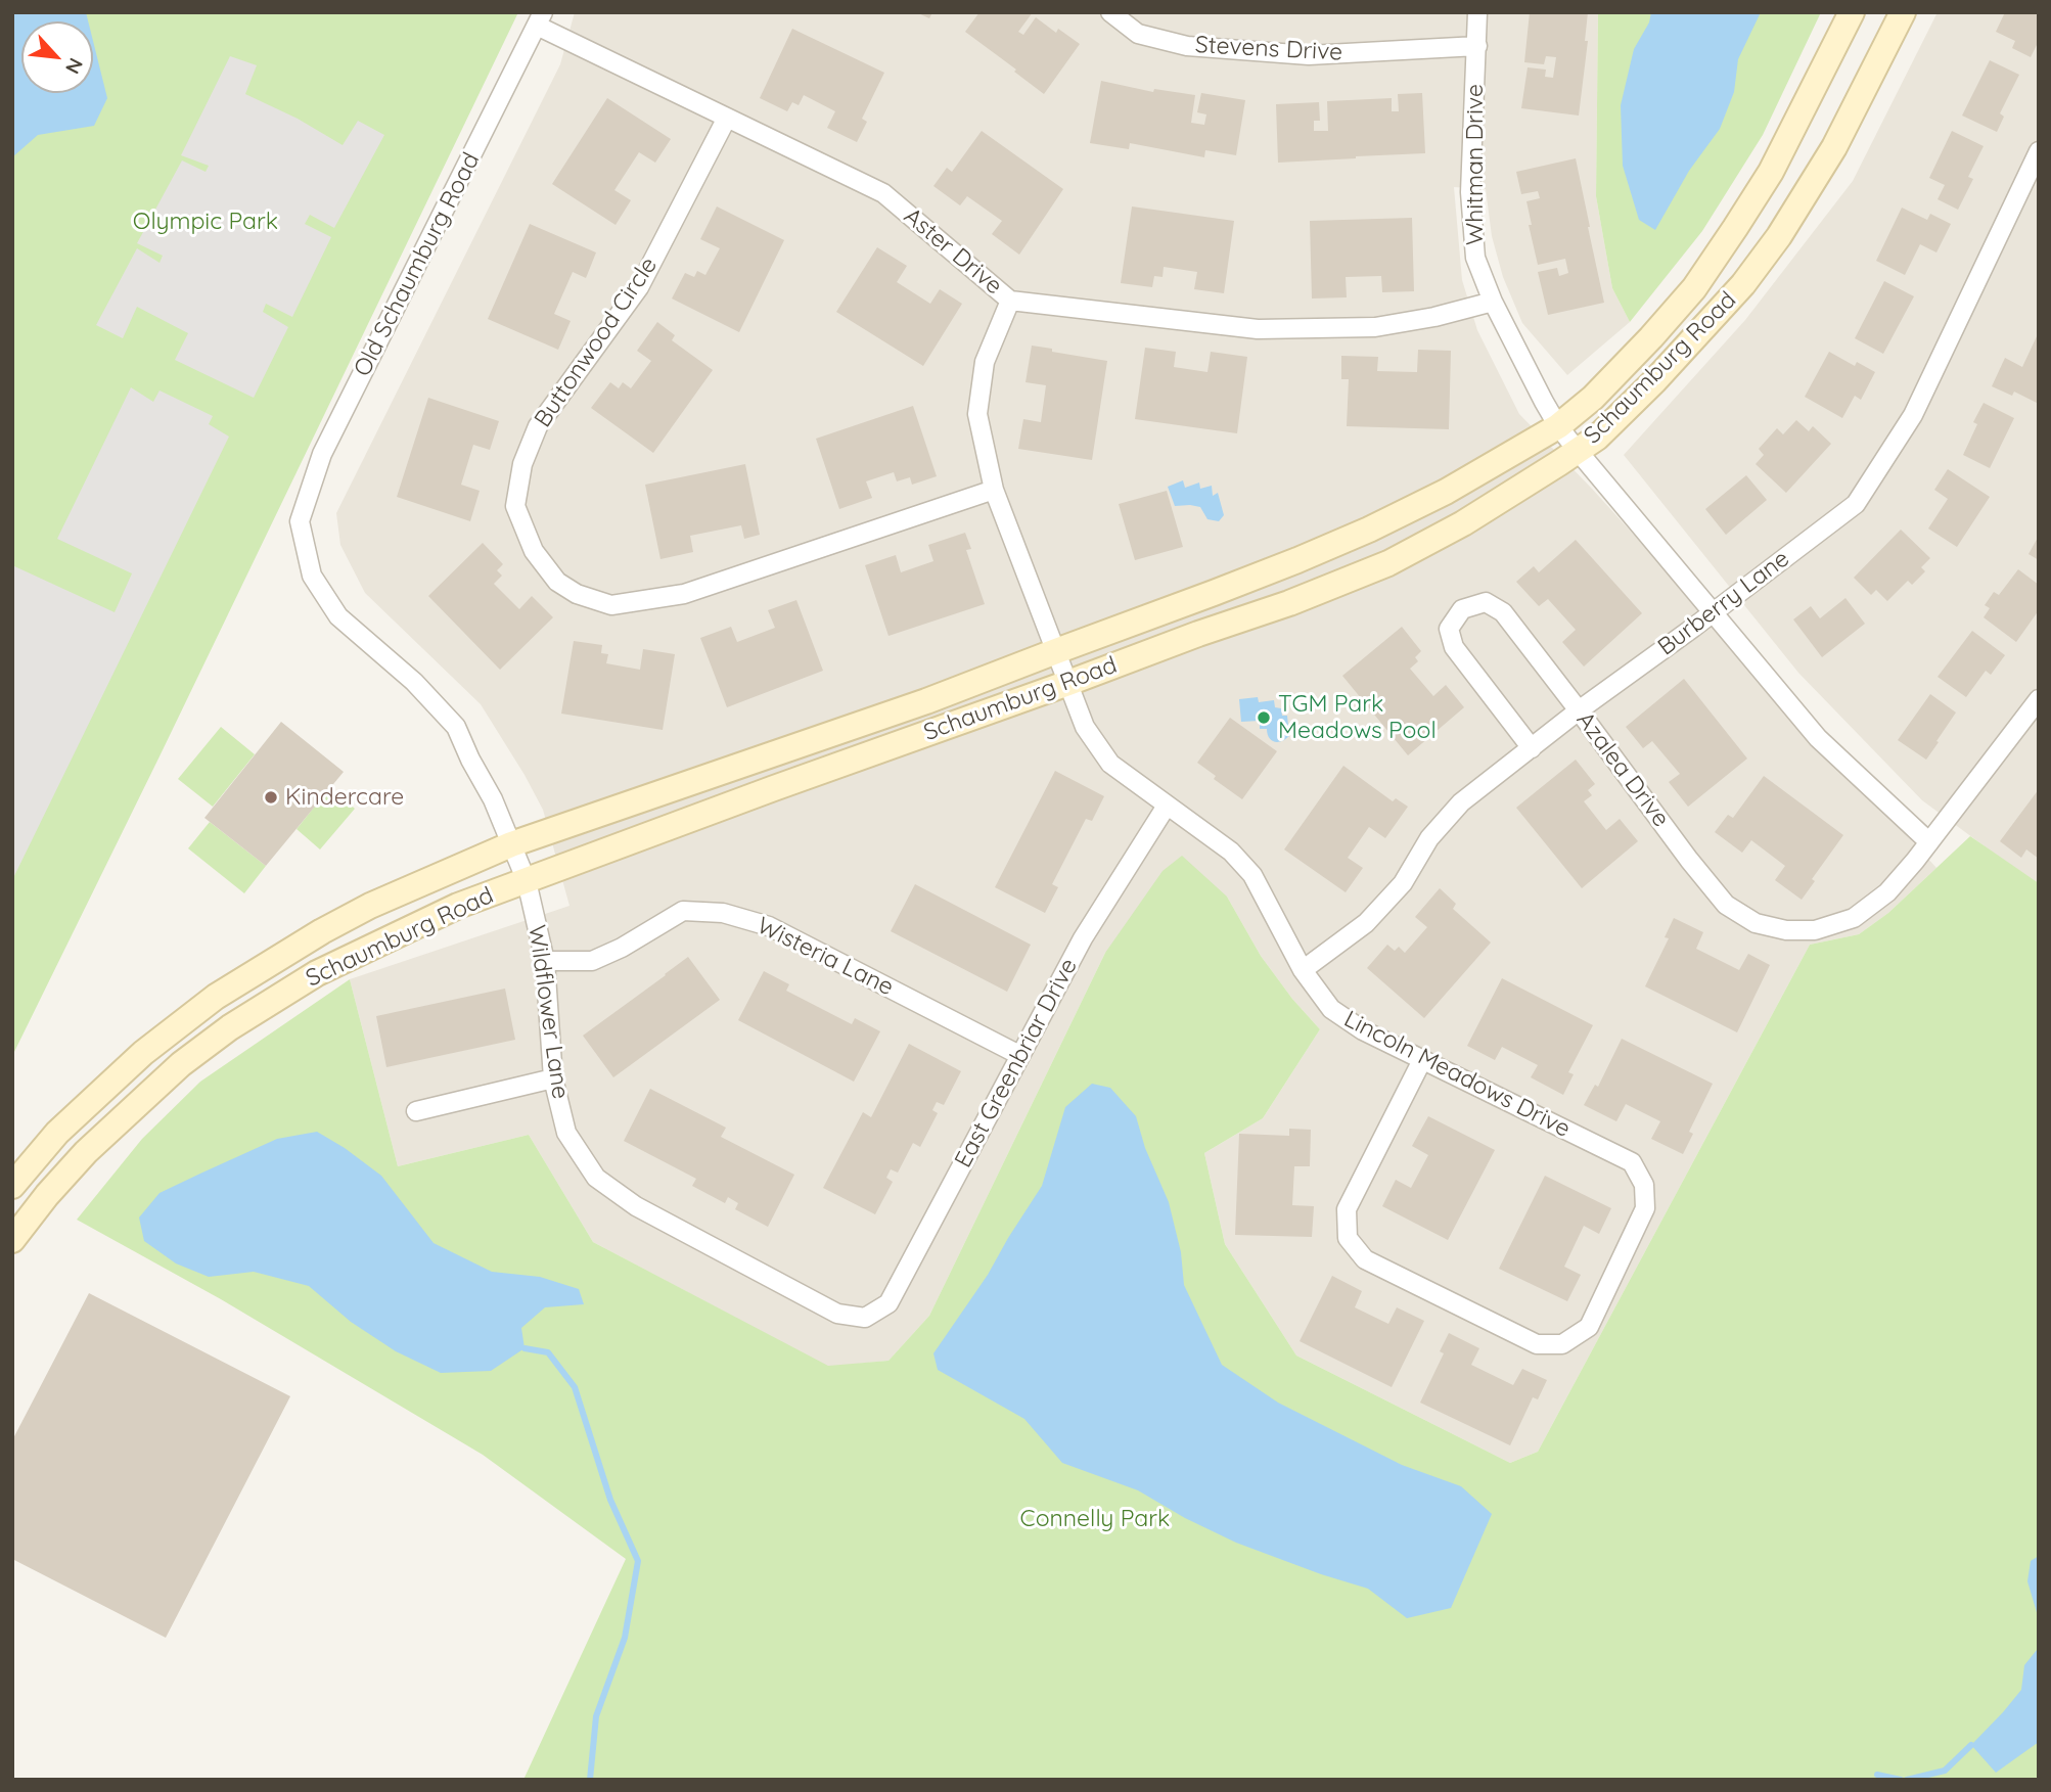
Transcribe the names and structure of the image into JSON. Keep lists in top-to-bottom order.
{
  "streets": {
    "street": [
      "Stevens Drive",
      "Whitman Drive",
      "Aster Drive",
      "Old Schaumburg Road",
      "Buttonwood Circle",
      "Schaumburg Road",
      "Burberry Lane",
      "Azalea Drive",
      "Wisteria Lane",
      "Wildflower Lane",
      "East Greenbriar Drive",
      "Lincoln Meadows Drive"
    ]
  },
  "crossings": [
    ["Stevens Drive", "Whitman Drive"],
    ["Whitman Drive", "Aster Drive"],
    ["Whitman Drive", "Schaumburg Road"],
    ["Whitman Drive", "Burberry Lane"],
    ["Whitman Drive", "Azalea Drive"],
    ["Aster Drive", "Old Schaumburg Road"],
    ["Aster Drive", "Buttonwood Circle"],
    ["Aster Drive", "Lincoln Meadows Drive"],
    ["Old Schaumburg Road", "Wildflower Lane"],
    ["Buttonwood Circle", "Lincoln Meadows Drive"],
    ["Schaumburg Road", "Wildflower Lane"],
    ["Schaumburg Road", "Lincoln Meadows Drive"],
    ["Burberry Lane", "Azalea Drive"],
    ["Burberry Lane", "Lincoln Meadows Drive"],
    ["Wisteria Lane", "Wildflower Lane"],
    ["Wisteria Lane", "East Greenbriar Drive"],
    ["Wildflower Lane", "East Greenbriar Drive"],
    ["East Greenbriar Drive", "Lincoln Meadows Drive"]
  ],
  "parks": ["Olympic Park", "Connelly Park"],
  "places": ["TGM Park Meadows Pool", "Kindercare"],
  "north": "bottom right"
}
